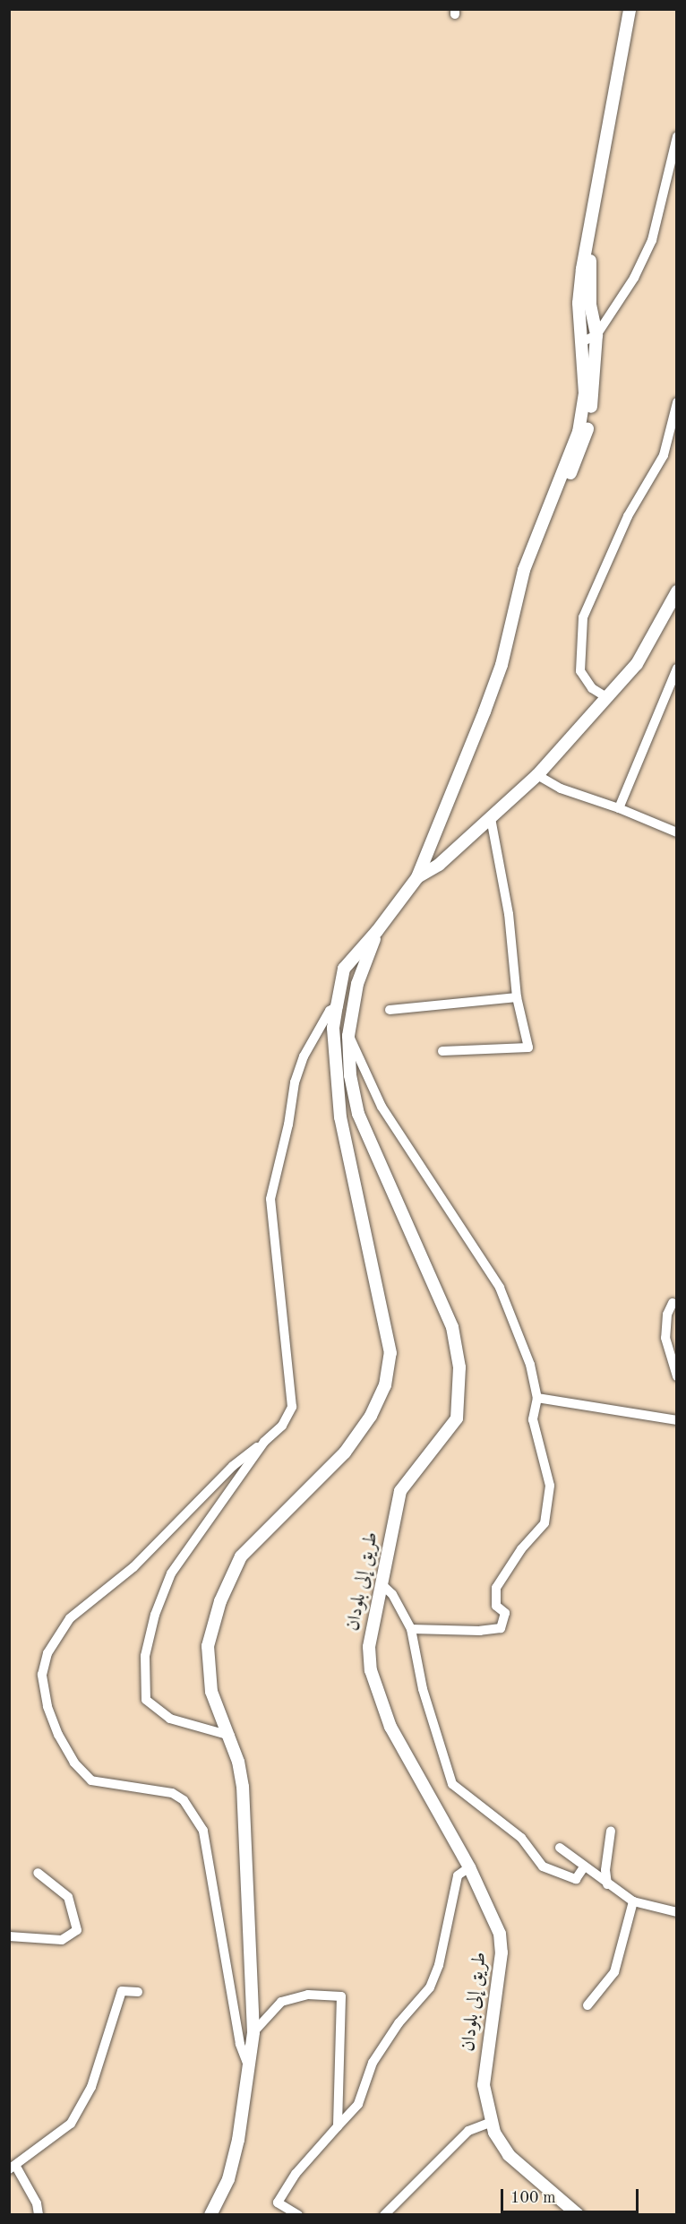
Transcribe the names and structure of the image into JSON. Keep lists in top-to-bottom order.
{
  "streets": {
    "main road": ["طريق إلى بلودان"]
  },
  "scale_bar": "100 m"
}
